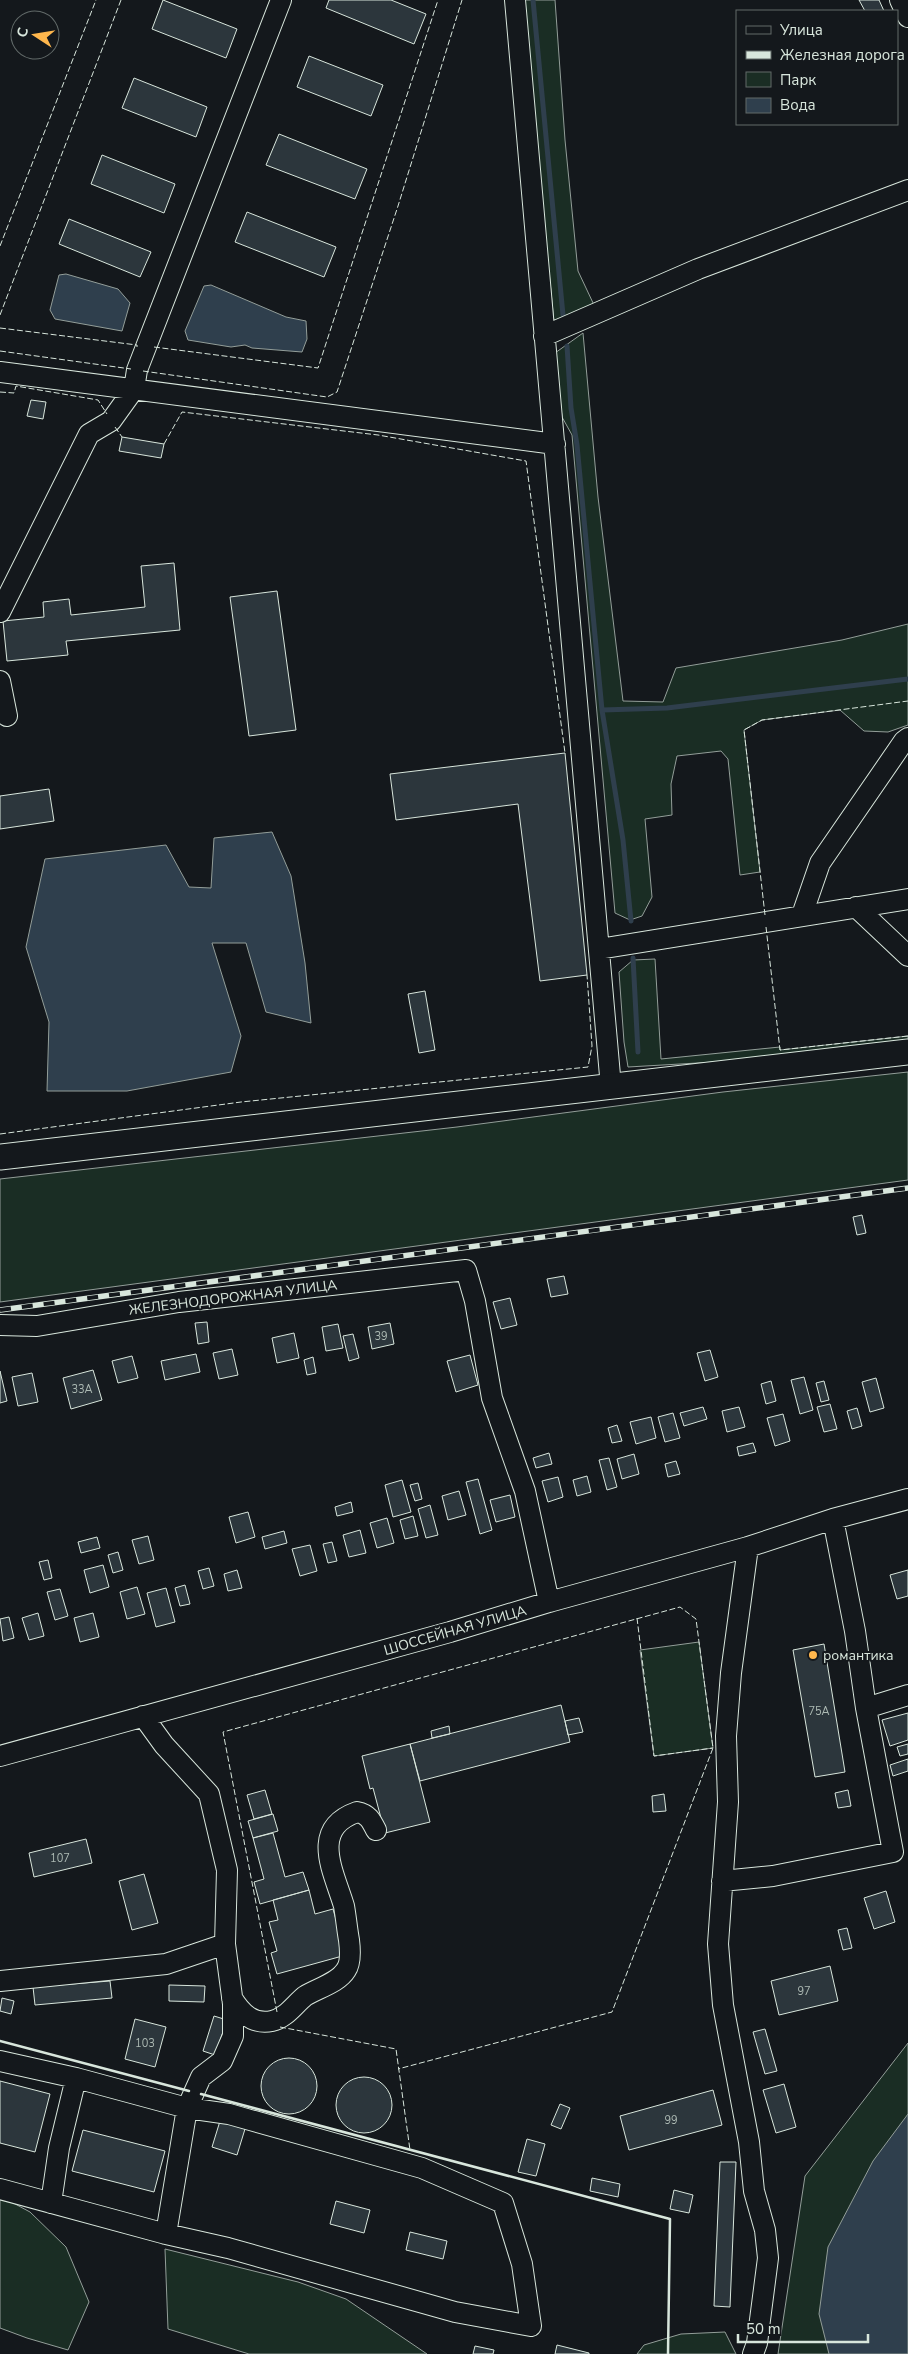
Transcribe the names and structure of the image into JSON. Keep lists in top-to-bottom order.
{
  "streets": {
    "street": ["ЖЕЛЕЗНОДОРОЖНАЯ УЛИЦА", "ШОССЕЙНАЯ УЛИЦА"]
  },
  "crossings": [
    ["ЖЕЛЕЗНОДОРОЖНАЯ УЛИЦА", "ШОССЕЙНАЯ УЛИЦА"]
  ],
  "places": ["романтика"],
  "house_numbers": [
    "39",
    "33А",
    "75А",
    "107",
    "97",
    "103",
    "99"
  ],
  "legend": [
    "Улица",
    "Железная дорога",
    "Парк",
    "Вода"
  ],
  "scale_bar": "50 m",
  "north": "left"
}
